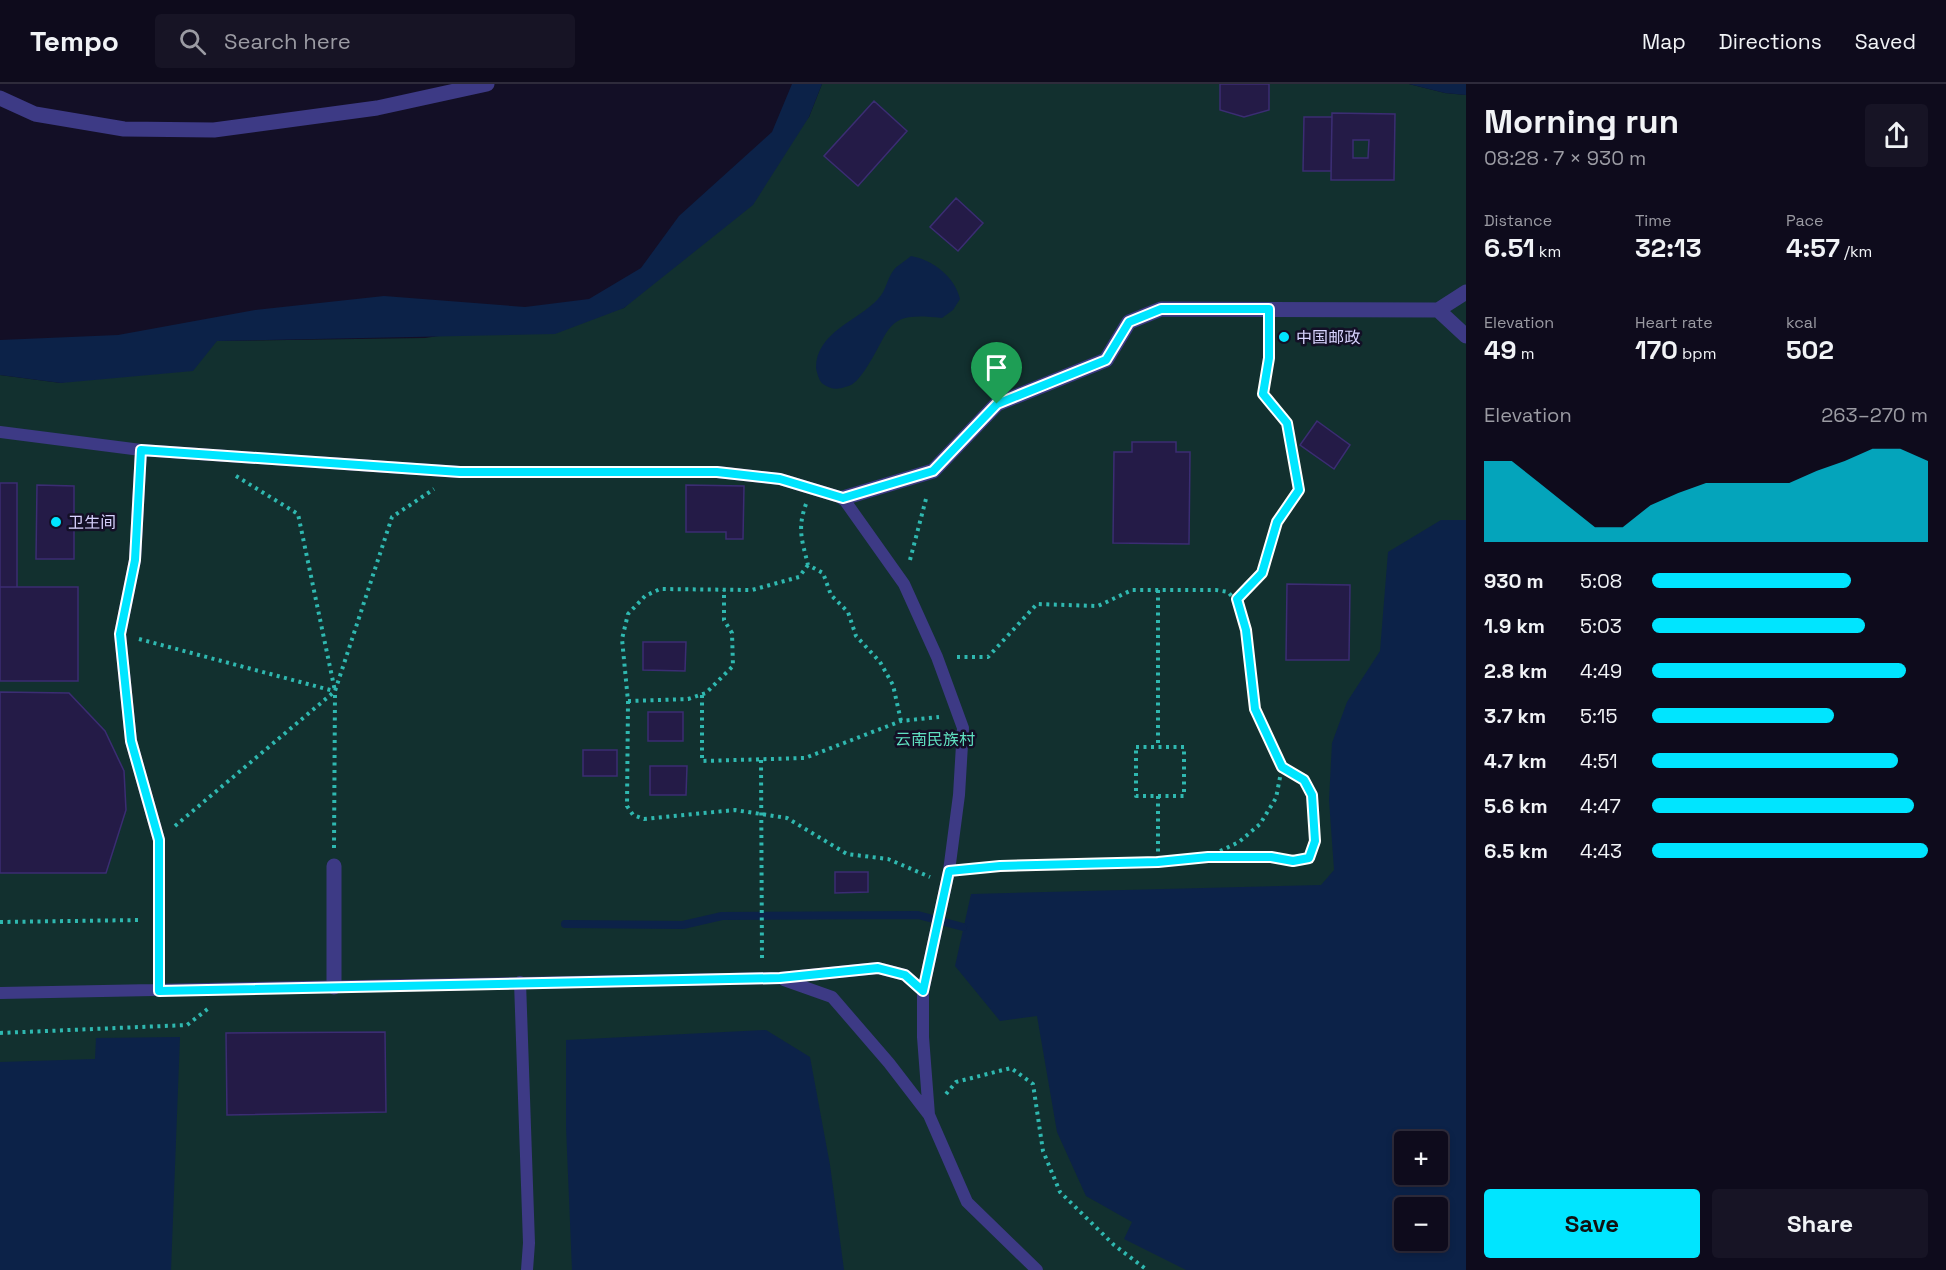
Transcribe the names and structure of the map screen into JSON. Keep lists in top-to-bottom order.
{
  "parks": ["云南民族村"],
  "places": ["中国邮政", "卫生间"],
  "page": {
    "header": "Tempo",
    "search": "Search here",
    "nav": ["Map", "Directions", "Saved"],
    "heading": ["Morning run", "08:28 · 7 × 930 m"],
    "stats": [
      ["Distance", "6.51 km"],
      ["Time", "32:13"],
      ["Pace", "4:57 /km"],
      ["Elevation", "49 m"],
      ["Heart rate", "170 bpm"],
      ["kcal", "502"]
    ],
    "chart": ["Elevation", "263–270 m"],
    "list": [
      {
        "name": "930 m",
        "note": "5:08"
      },
      {
        "name": "1.9 km",
        "note": "5:03"
      },
      {
        "name": "2.8 km",
        "note": "4:49"
      },
      {
        "name": "3.7 km",
        "note": "5:15"
      },
      {
        "name": "4.7 km",
        "note": "4:51"
      },
      {
        "name": "5.6 km",
        "note": "4:47"
      },
      {
        "name": "6.5 km",
        "note": "4:43"
      }
    ],
    "map_buttons": ["+", "−"],
    "buttons": ["Save", "Share"]
  }
}
